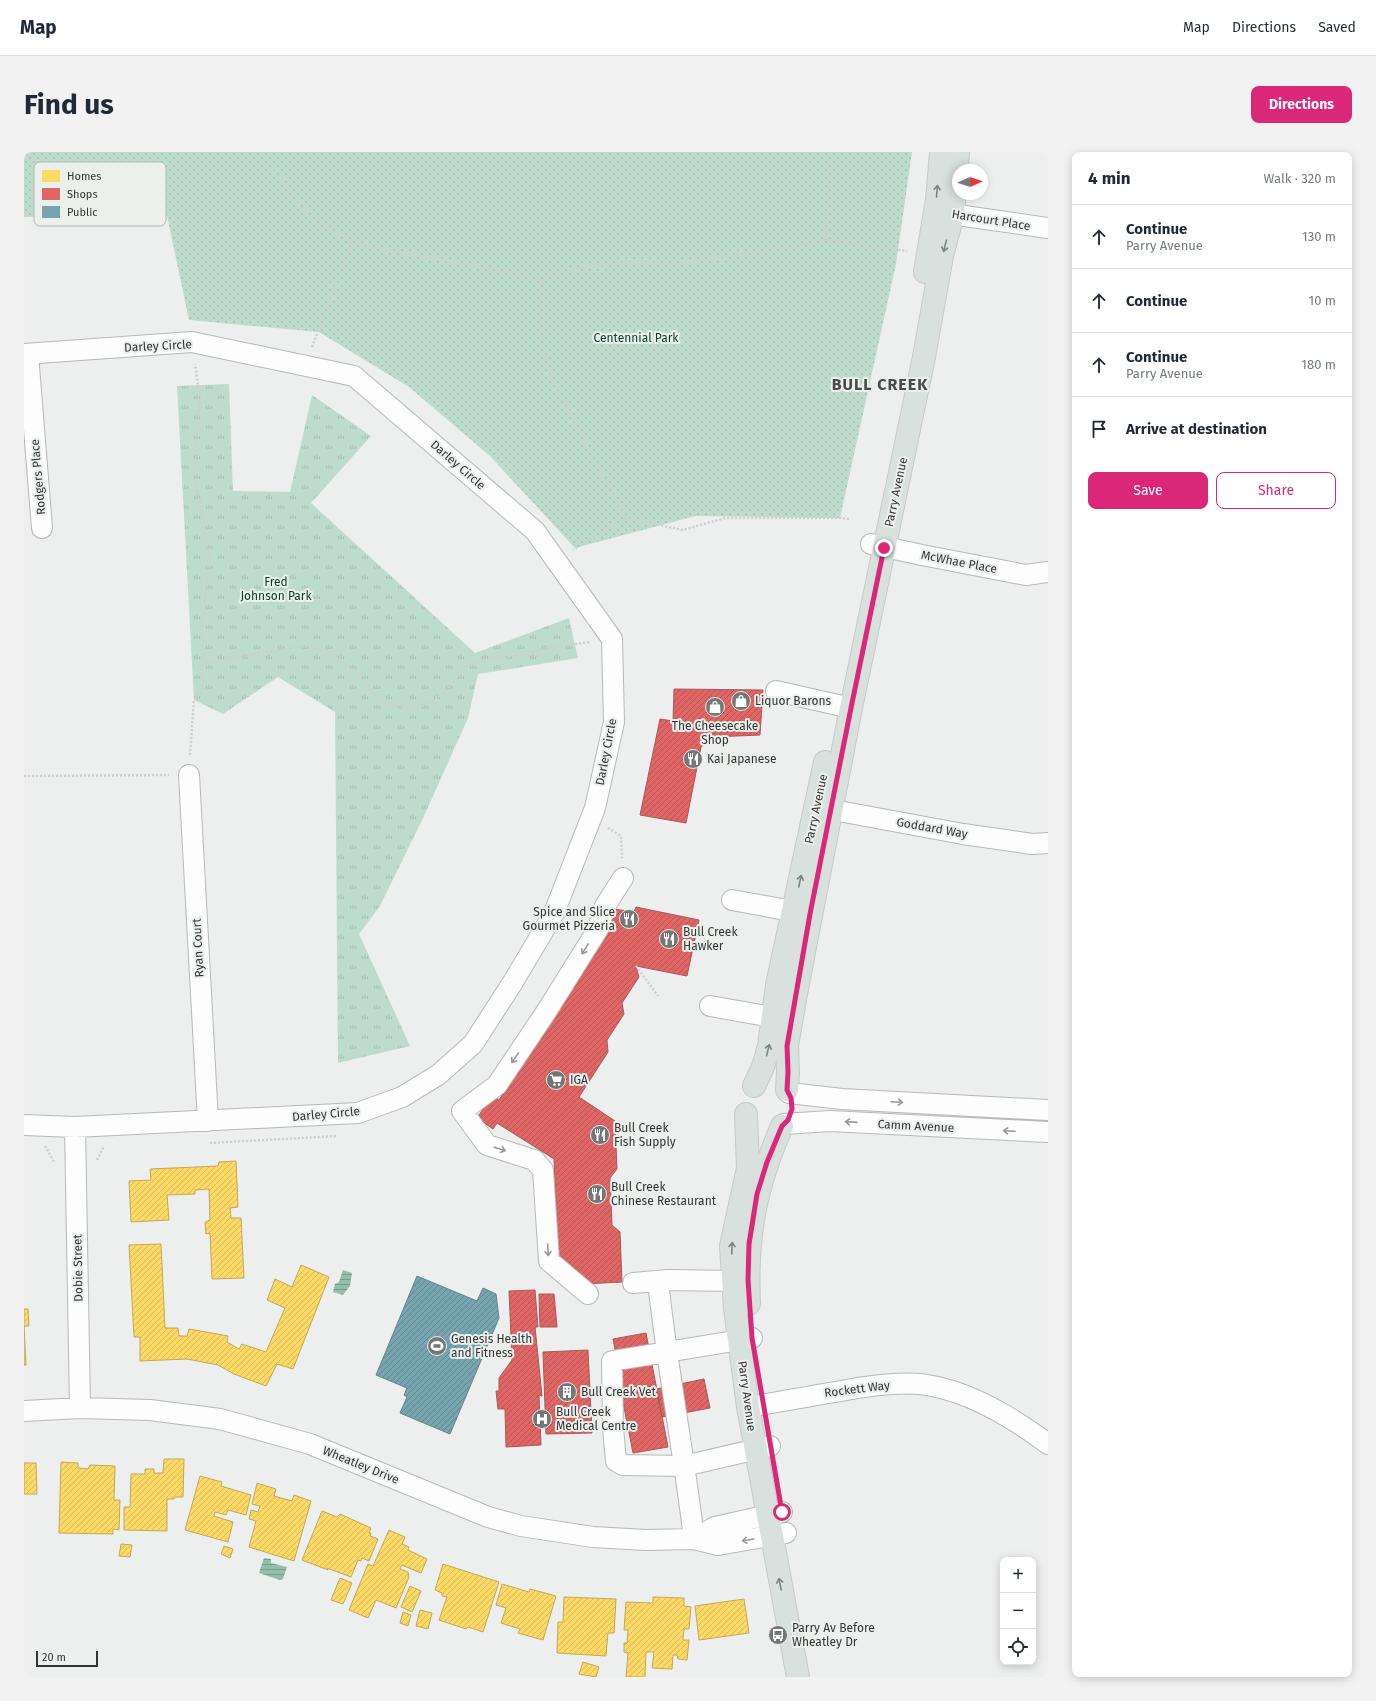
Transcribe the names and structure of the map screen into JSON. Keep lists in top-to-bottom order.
{
  "streets": {
    "main road": ["Parry Avenue"],
    "street": [
      "Harcourt Place",
      "Darley Circle",
      "Rodgers Place",
      "McWhae Place",
      "Goddard Way",
      "Ryan Court",
      "Camm Avenue",
      "Dobie Street",
      "Rockett Way",
      "Wheatley Drive"
    ]
  },
  "crossings": [
    ["Harcourt Place", "Parry Avenue"],
    ["Darley Circle", "Rodgers Place"],
    ["Darley Circle", "Ryan Court"],
    ["Darley Circle", "Dobie Street"],
    ["Parry Avenue", "McWhae Place"],
    ["Parry Avenue", "Goddard Way"],
    ["Parry Avenue", "Camm Avenue"],
    ["Parry Avenue", "Rockett Way"],
    ["Parry Avenue", "Wheatley Drive"],
    ["Dobie Street", "Wheatley Drive"]
  ],
  "districts": ["BULL CREEK"],
  "parks": ["Centennial Park", "Fred Johnson Park"],
  "places": {
    "shop": ["Liquor Barons", "The Cheesecake Shop"],
    "restaurant": [
      "Kai Japanese",
      "Spice and Slice Gourmet Pizzeria",
      "Bull Creek Hawker",
      "Bull Creek Fish Supply",
      "Bull Creek Chinese Restaurant"
    ],
    "supermarket": ["IGA"],
    "sports": ["Genesis Health and Fitness"],
    "building": ["Bull Creek Vet"],
    "hospital": ["Bull Creek Medical Centre"],
    "bus stop": ["Parry Av Before Wheatley Dr"]
  },
  "legend": ["Homes", "Shops", "Public"],
  "scale_bar": "20 m",
  "north": "right",
  "page": {
    "header": "Map",
    "nav": ["Map", "Directions", "Saved"],
    "buttons": [
      "Directions",
      ["Save", "Share"]
    ],
    "title": "Find us",
    "heading": ["4 min", "Walk · 320 m"],
    "list": [
      ["Continue", "Parry Avenue", "130 m"],
      ["Continue", "10 m"],
      ["Continue", "Parry Avenue", "180 m"],
      "Arrive at destination"
    ],
    "map_buttons": ["+", "−"],
    "scale": "20 m"
  }
}
